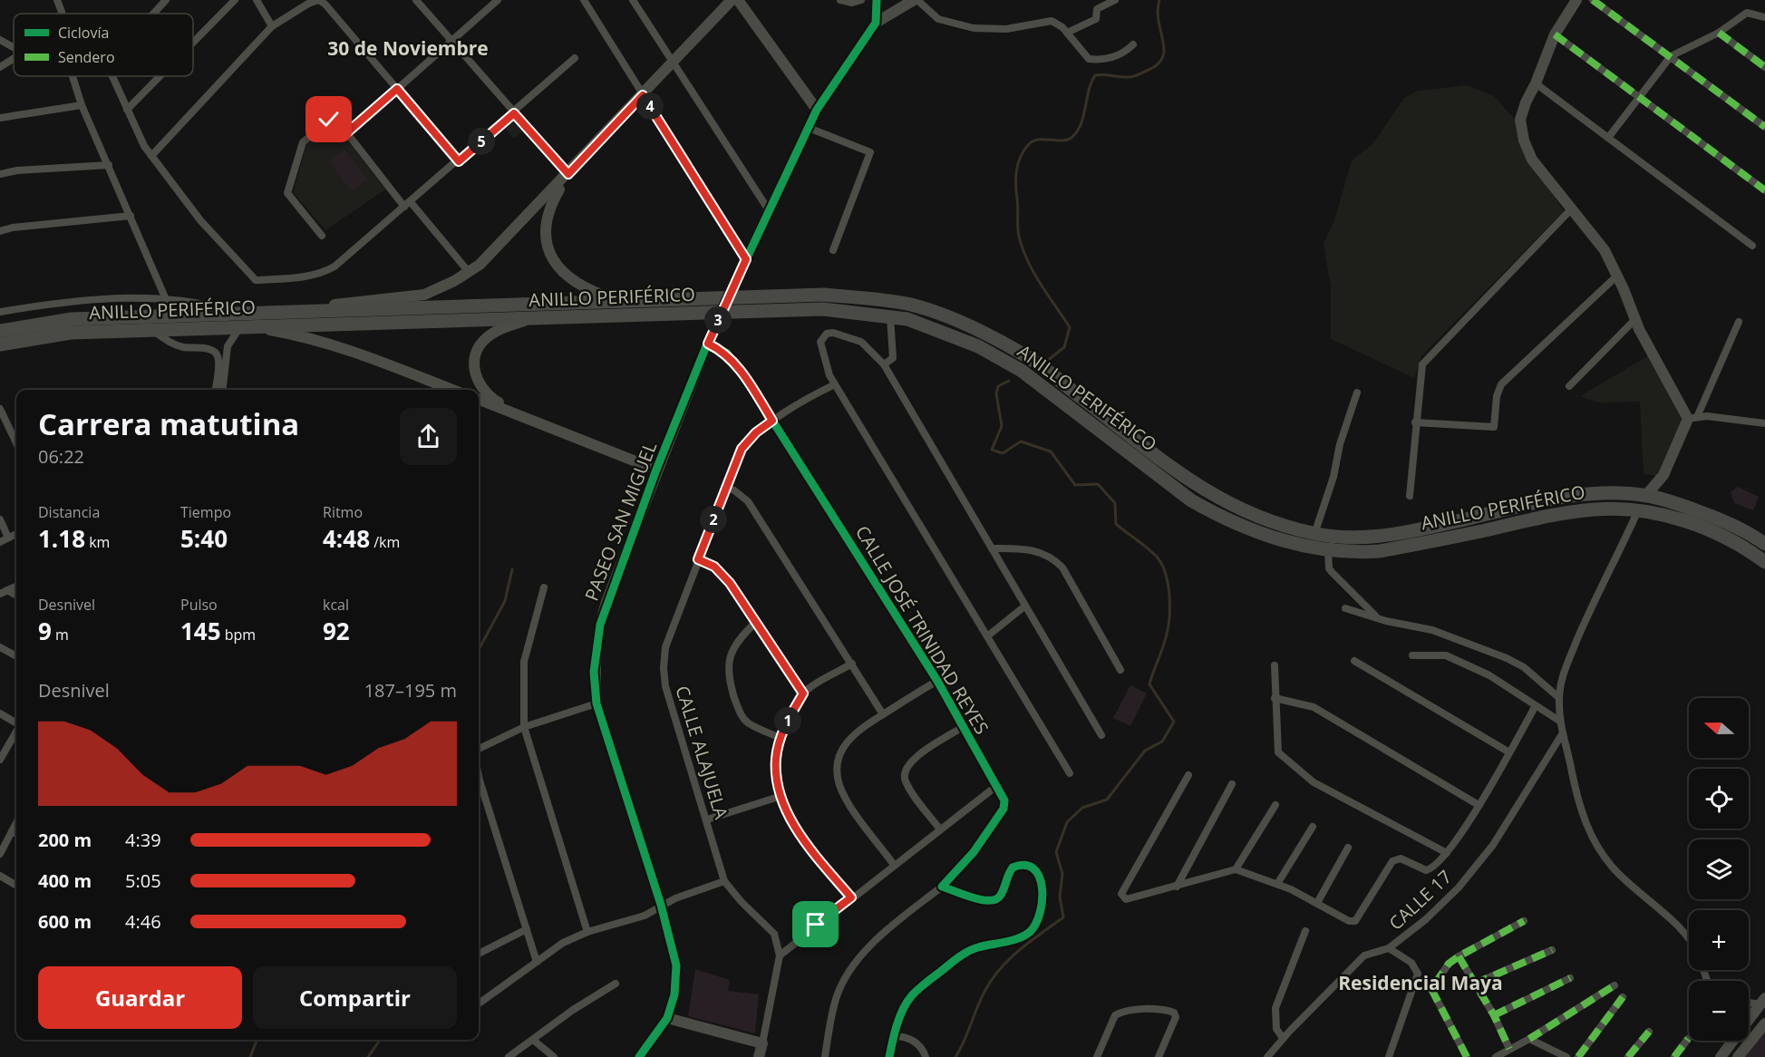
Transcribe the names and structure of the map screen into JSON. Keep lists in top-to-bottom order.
{
  "streets": {
    "highway": ["ANILLO PERIFÉRICO"],
    "street": [
      "PASEO SAN MIGUEL",
      "CALLE JOSÉ TRINIDAD REYES",
      "CALLE ALAJUELA",
      "CALLE 17"
    ]
  },
  "crossings": [
    ["PASEO SAN MIGUEL", "CALLE JOSÉ TRINIDAD REYES"],
    ["CALLE JOSÉ TRINIDAD REYES", "CALLE ALAJUELA"]
  ],
  "districts": ["30 de Noviembre", "Residencial Maya"],
  "legend": ["Ciclovía", "Sendero"],
  "north": "left",
  "page": {
    "pins": [
      "4",
      "5",
      "3",
      "2",
      "1"
    ],
    "heading": ["Carrera matutina", "06:22"],
    "stats": [
      ["Distancia", "1.18 km"],
      ["Tiempo", "5:40"],
      ["Ritmo", "4:48 /km"],
      ["Desnivel", "9 m"],
      ["Pulso", "145 bpm"],
      ["kcal", "92"]
    ],
    "chart": ["Desnivel", "187–195 m"],
    "map_buttons": ["+", "−"],
    "list": [
      {
        "name": "200 m",
        "note": "4:39"
      },
      {
        "name": "400 m",
        "note": "5:05"
      },
      {
        "name": "600 m",
        "note": "4:46"
      }
    ],
    "buttons": ["Guardar", "Compartir"]
  }
}
